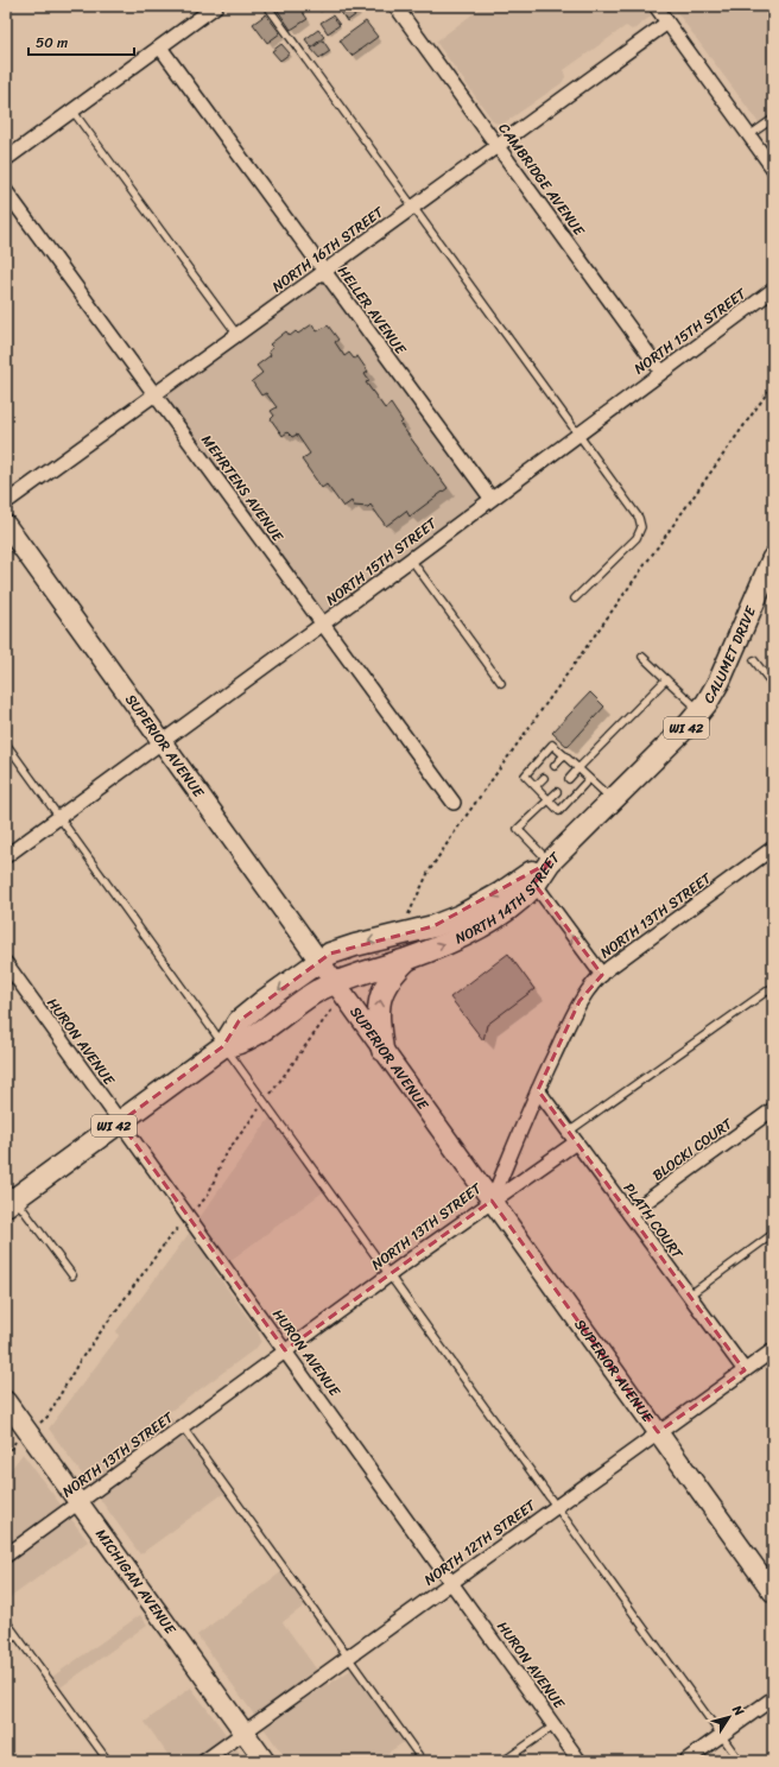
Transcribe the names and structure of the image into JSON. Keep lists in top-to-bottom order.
{
  "streets": {
    "main road": ["CALUMET DRIVE", "WI 42", "NORTH 14TH STREET"],
    "street": [
      "CAMBRIDGE AVENUE",
      "NORTH 16TH STREET",
      "HELLER AVENUE",
      "NORTH 15TH STREET",
      "MEHRTENS AVENUE",
      "SUPERIOR AVENUE",
      "NORTH 13TH STREET",
      "HURON AVENUE",
      "BLOCKI COURT",
      "PLATH COURT",
      "NORTH 12TH STREET",
      "MICHIGAN AVENUE"
    ]
  },
  "crossings": [
    ["CAMBRIDGE AVENUE", "NORTH 16TH STREET"],
    ["CAMBRIDGE AVENUE", "NORTH 15TH STREET"],
    ["NORTH 16TH STREET", "HELLER AVENUE"],
    ["NORTH 16TH STREET", "MEHRTENS AVENUE"],
    ["HELLER AVENUE", "NORTH 15TH STREET"],
    ["NORTH 15TH STREET", "MEHRTENS AVENUE"],
    ["NORTH 15TH STREET", "SUPERIOR AVENUE"],
    ["CALUMET DRIVE", "NORTH 14TH STREET"],
    ["SUPERIOR AVENUE", "NORTH 14TH STREET"],
    ["SUPERIOR AVENUE", "NORTH 13TH STREET"],
    ["SUPERIOR AVENUE", "NORTH 12TH STREET"],
    ["NORTH 14TH STREET", "HURON AVENUE"],
    ["NORTH 13TH STREET", "HURON AVENUE"],
    ["NORTH 13TH STREET", "PLATH COURT"],
    ["NORTH 13TH STREET", "MICHIGAN AVENUE"],
    ["HURON AVENUE", "NORTH 12TH STREET"],
    ["BLOCKI COURT", "PLATH COURT"],
    ["PLATH COURT", "NORTH 12TH STREET"],
    ["NORTH 12TH STREET", "MICHIGAN AVENUE"]
  ],
  "scale_bar": "50 m",
  "north": "top right"
}
